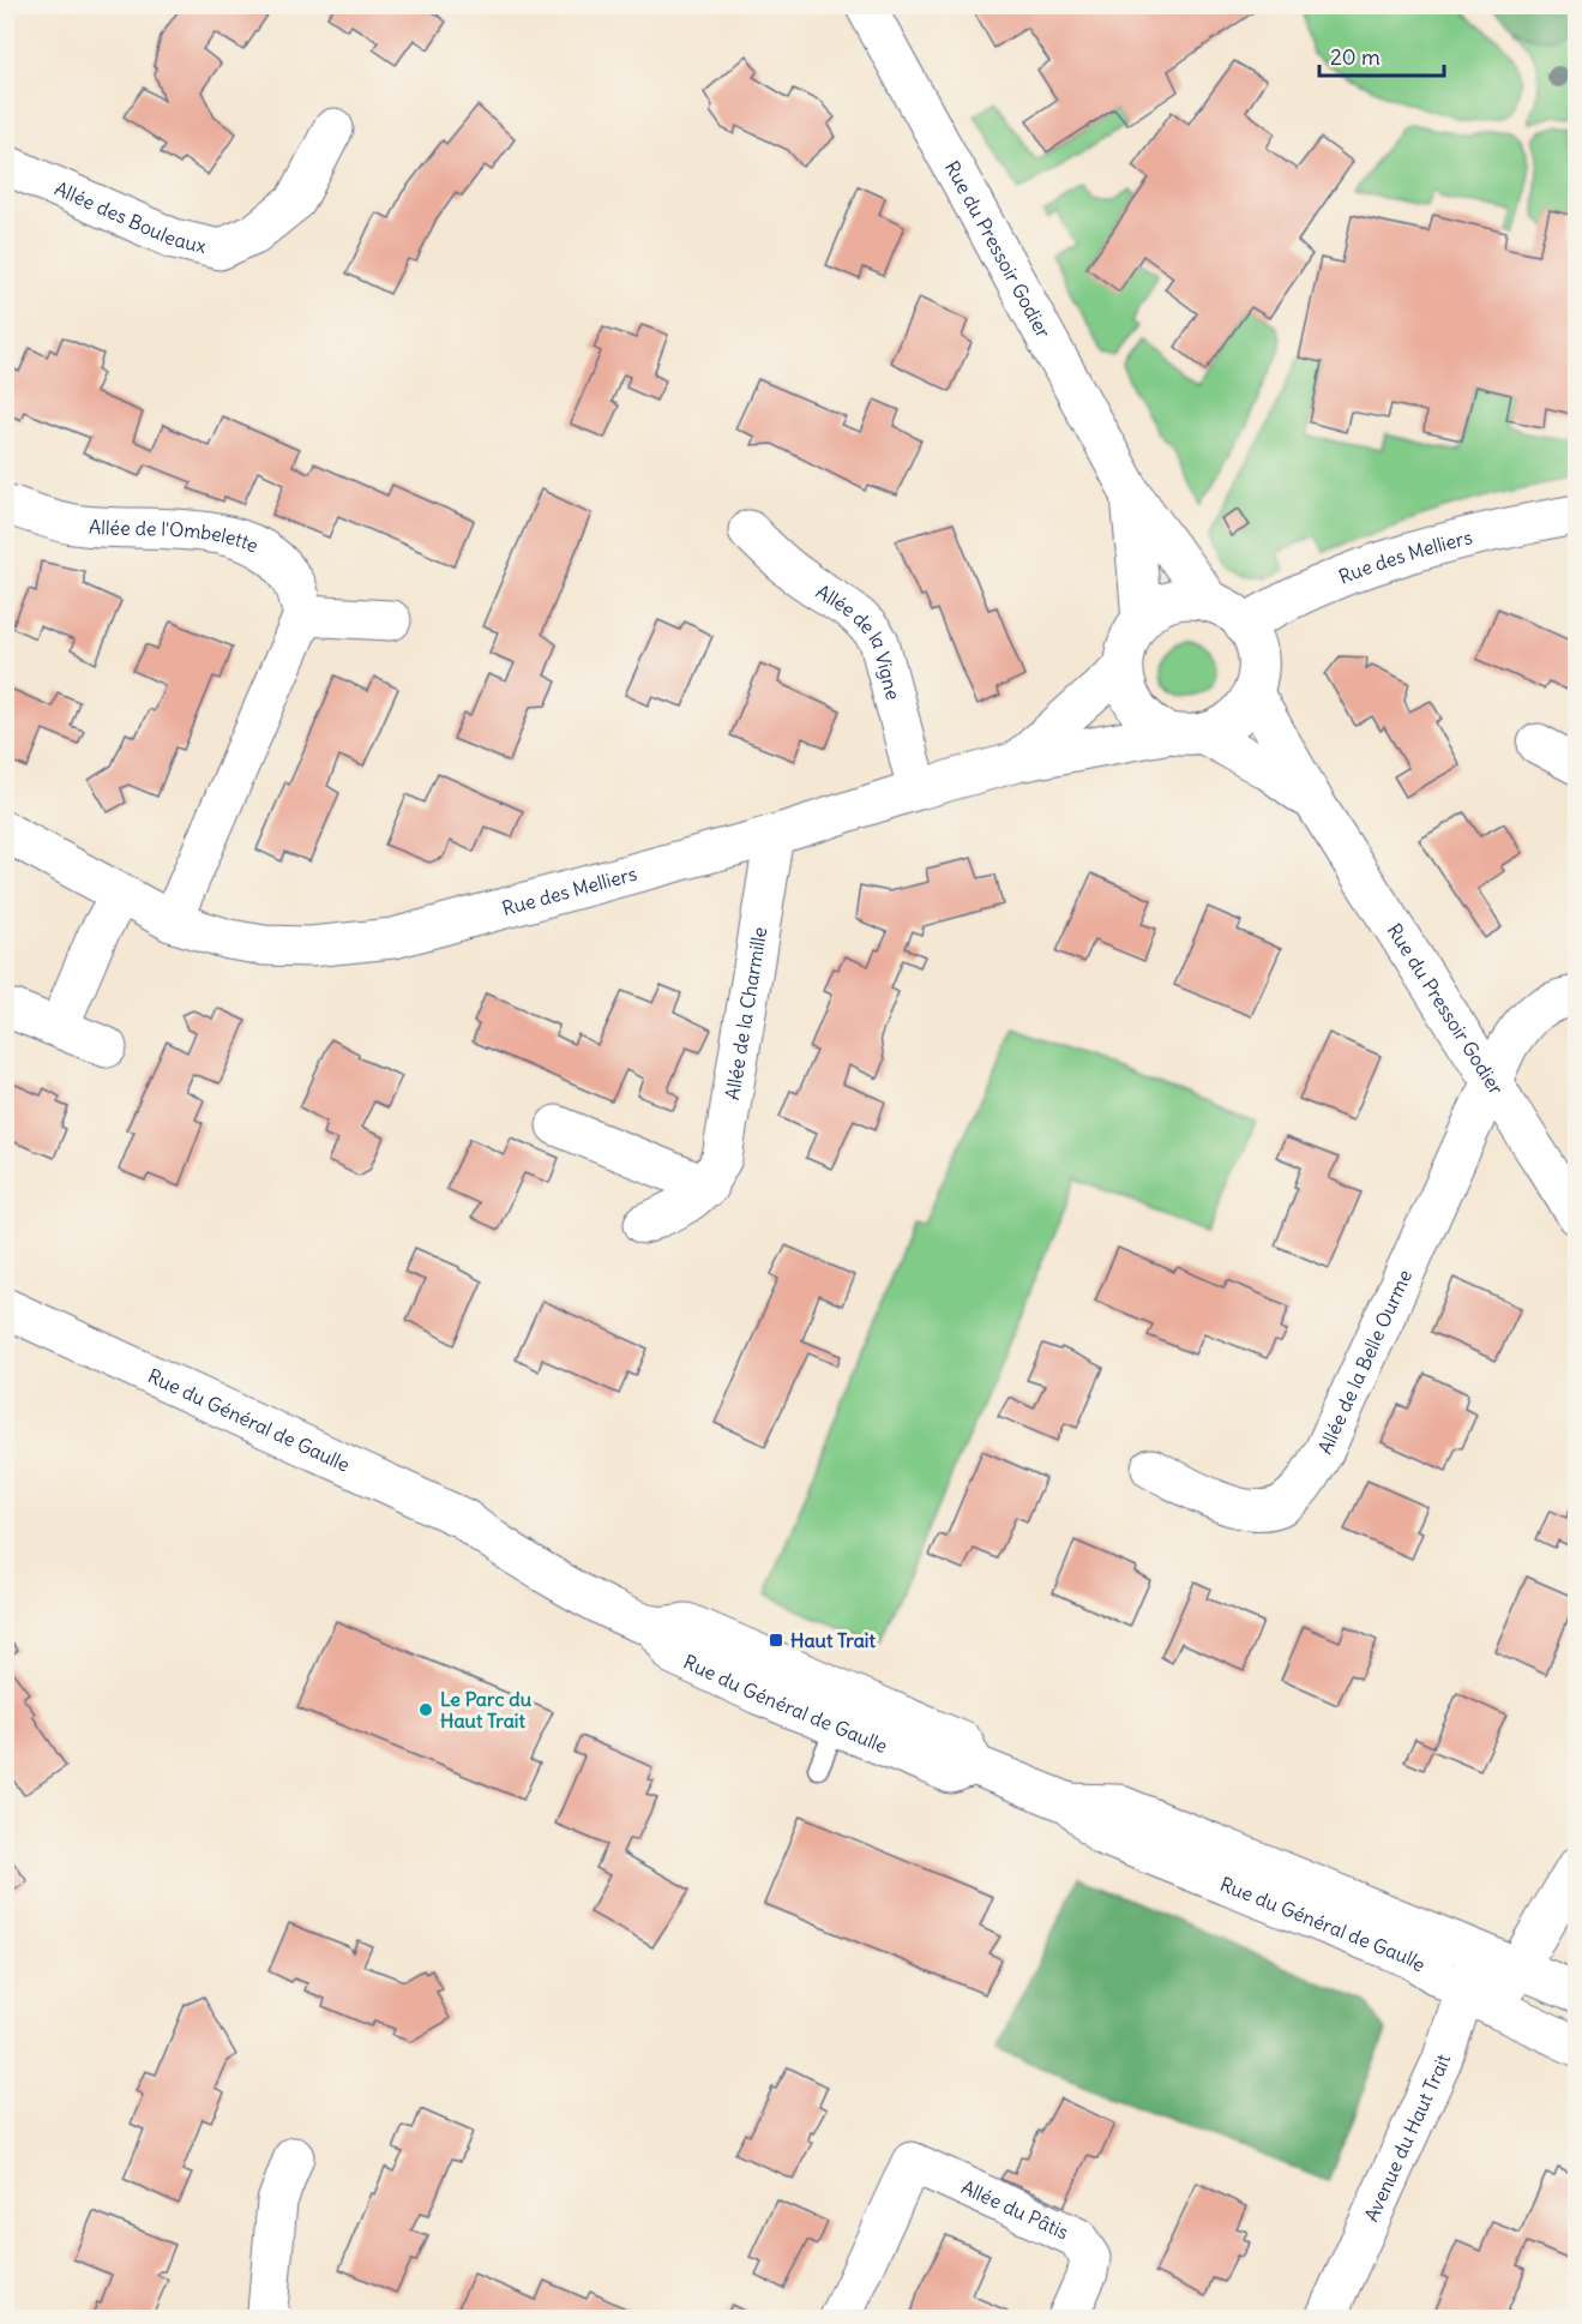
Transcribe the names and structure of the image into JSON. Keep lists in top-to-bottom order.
{
  "streets": {
    "street": [
      "Allée des Bouleaux",
      "Rue du Pressoir Godier",
      "Allée de l'Ombelette",
      "Rue des Melliers",
      "Allée de la Vigne",
      "Allée de la Charmille",
      "Allée de la Belle Ourme",
      "Rue du Général de Gaulle",
      "Avenue du Haut Trait",
      "Allée du Pâtis"
    ]
  },
  "crossings": [
    ["Rue du Pressoir Godier", "Rue des Melliers"],
    ["Rue du Pressoir Godier", "Allée de la Belle Ourme"],
    ["Rue des Melliers", "Allée de la Vigne"],
    ["Rue des Melliers", "Allée de la Charmille"],
    ["Rue du Général de Gaulle", "Avenue du Haut Trait"]
  ],
  "places": {
    "transit": ["Haut Trait"],
    "other": ["Le Parc du Haut Trait"]
  },
  "scale_bar": "20 m"
}
